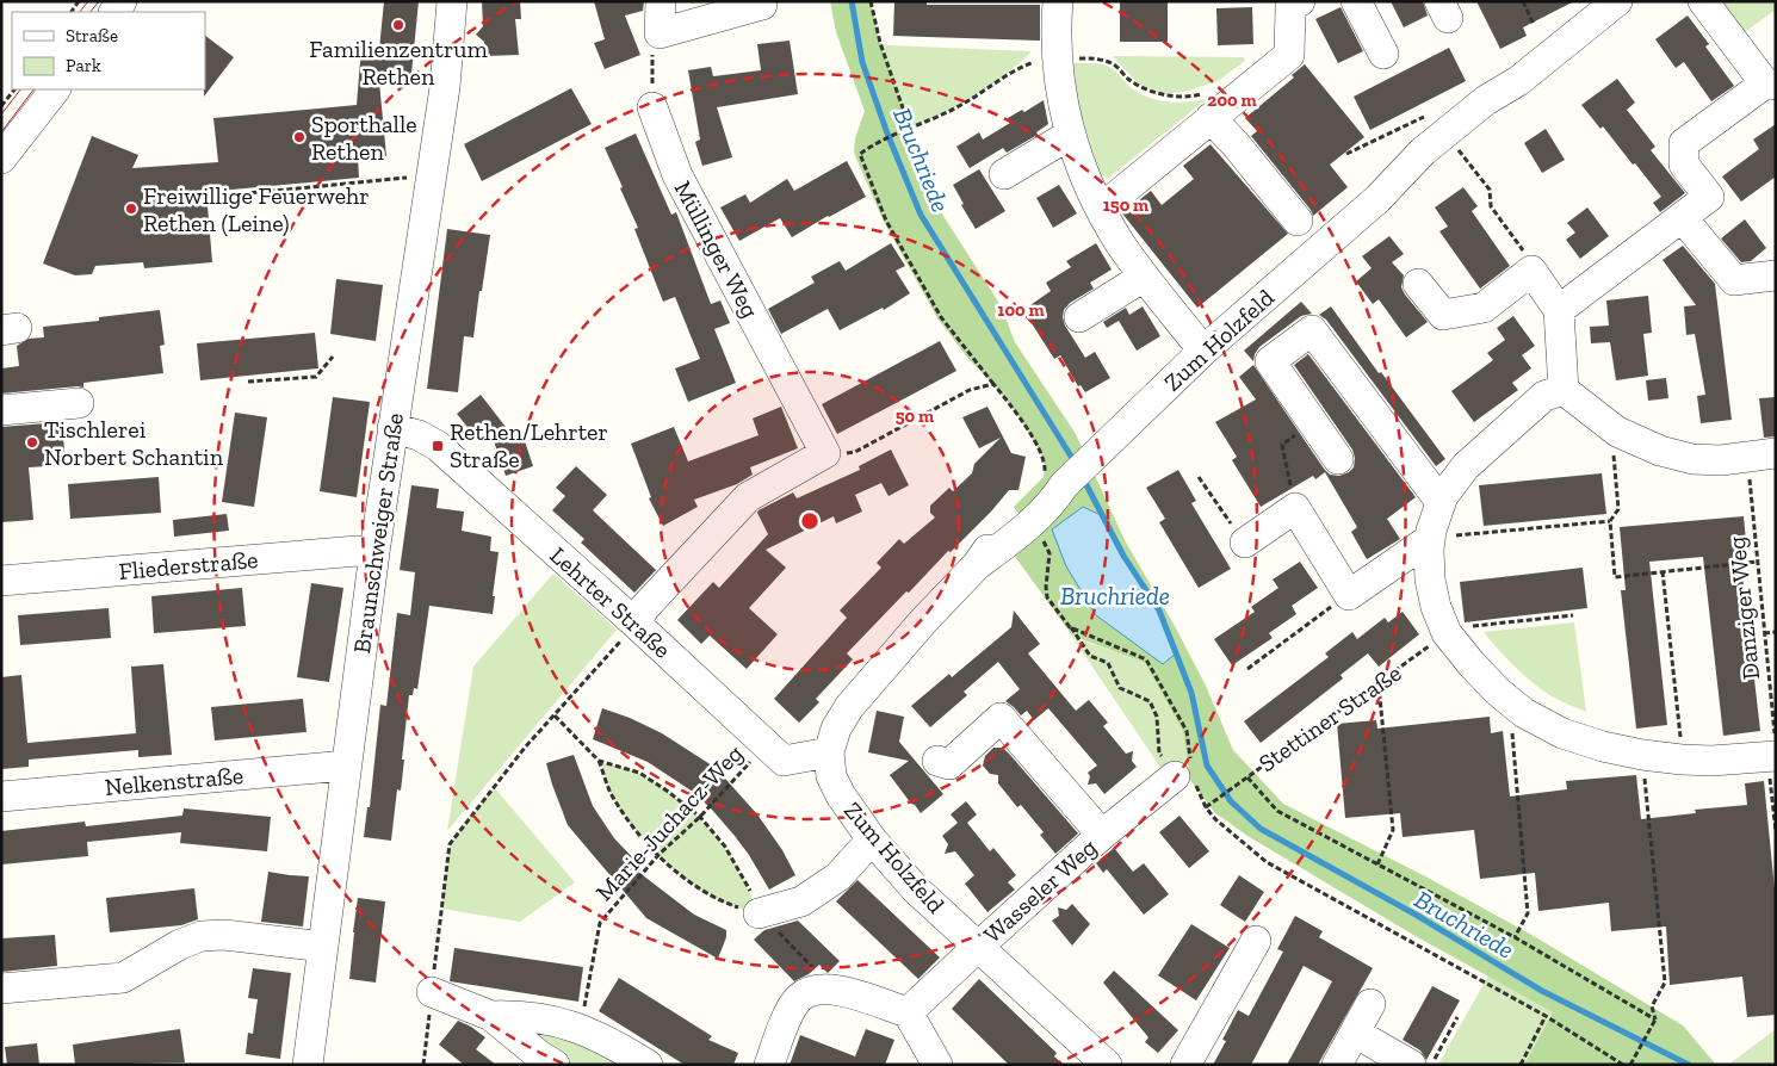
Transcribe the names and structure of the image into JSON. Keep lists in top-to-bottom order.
{
  "streets": {
    "street": [
      "Müllinger Weg",
      "Zum Holzfeld",
      "Braunschweiger Straße",
      "Fliederstraße",
      "Lehrter Straße",
      "Nelkenstraße",
      "Wasseler Weg"
    ],
    "path": ["Danziger Weg", "Stettiner Straße", "Marie-Juchacz-Weg"]
  },
  "crossings": [
    ["Zum Holzfeld", "Lehrter Straße"],
    ["Zum Holzfeld", "Wasseler Weg"],
    ["Braunschweiger Straße", "Fliederstraße"],
    ["Braunschweiger Straße", "Lehrter Straße"],
    ["Braunschweiger Straße", "Nelkenstraße"],
    ["Lehrter Straße", "Marie-Juchacz-Weg"]
  ],
  "water": ["Bruchriede"],
  "places": {
    "other": [
      "Familienzentrum Rethen",
      "Sporthalle Rethen",
      "Freiwillige Feuerwehr Rethen (Leine)",
      "Tischlerei Norbert Schantin"
    ],
    "transit": ["Rethen/Lehrter Straße"]
  },
  "legend": ["Straße", "Park"],
  "rings": [
    "200 m",
    "150 m",
    "100 m",
    "50 m"
  ]
}
